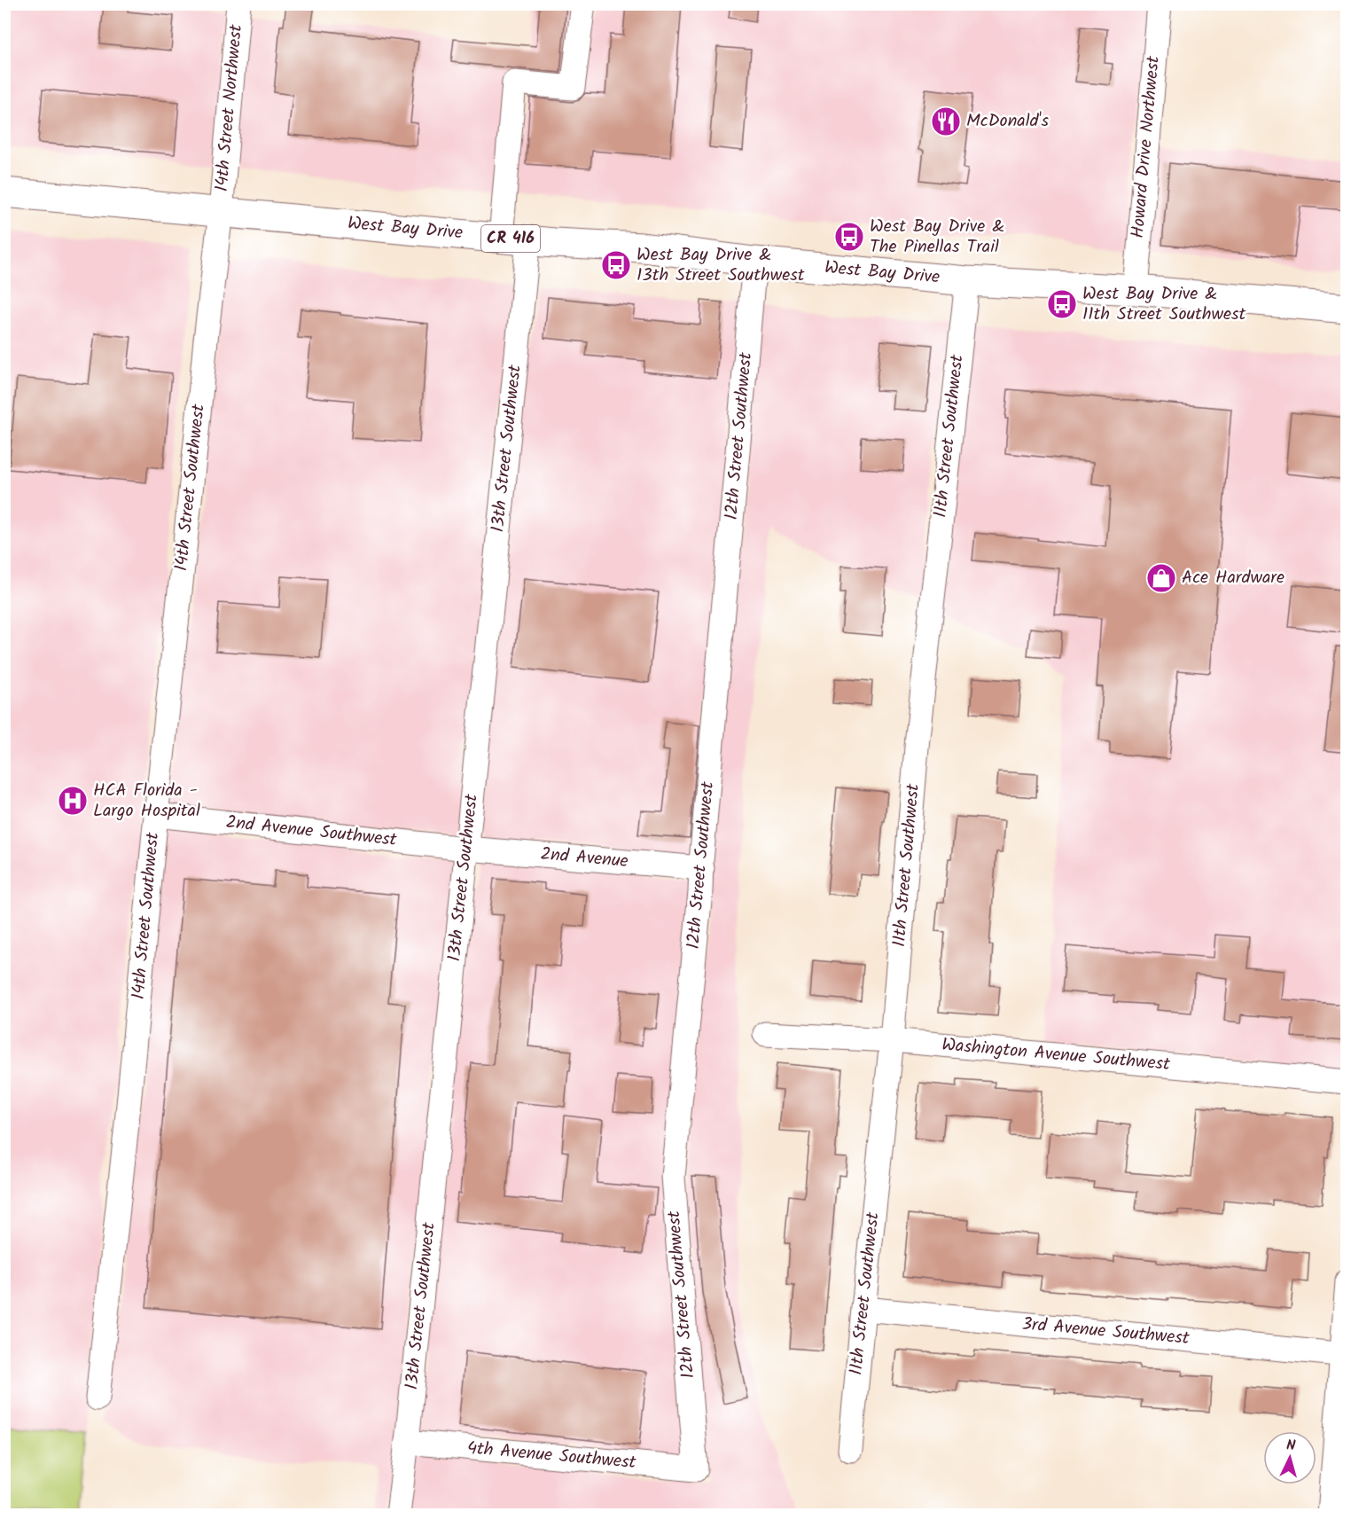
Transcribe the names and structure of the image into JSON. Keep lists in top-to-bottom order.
{
  "streets": {
    "main road": ["West Bay Drive", "CR 416"],
    "street": [
      "14th Street Northwest",
      "Howard Drive Northwest",
      "12th Street Southwest",
      "11th Street Southwest",
      "13th Street Southwest",
      "14th Street Southwest",
      "2nd Avenue Southwest",
      "2nd Avenue",
      "Washington Avenue Southwest",
      "3rd Avenue Southwest",
      "4th Avenue Southwest"
    ]
  },
  "crossings": [
    ["14th Street Northwest", "West Bay Drive"],
    ["14th Street Northwest", "14th Street Southwest"],
    ["Howard Drive Northwest", "West Bay Drive"],
    ["West Bay Drive", "12th Street Southwest"],
    ["West Bay Drive", "11th Street Southwest"],
    ["West Bay Drive", "13th Street Southwest"],
    ["West Bay Drive", "14th Street Southwest"],
    ["12th Street Southwest", "2nd Avenue"],
    ["12th Street Southwest", "4th Avenue Southwest"],
    ["11th Street Southwest", "Washington Avenue Southwest"],
    ["11th Street Southwest", "3rd Avenue Southwest"],
    ["13th Street Southwest", "2nd Avenue Southwest"],
    ["13th Street Southwest", "2nd Avenue"],
    ["13th Street Southwest", "4th Avenue Southwest"],
    ["14th Street Southwest", "2nd Avenue Southwest"],
    ["2nd Avenue Southwest", "2nd Avenue"]
  ],
  "places": {
    "restaurant": ["McDonald's"],
    "bus stop": ["West Bay Drive & The Pinellas Trail", "West Bay Drive & 13th Street Southwest", "West Bay Drive & 11th Street Southwest"],
    "shop": ["Ace Hardware"],
    "hospital": ["HCA Florida - Largo Hospital"]
  },
  "north": "top"
}
